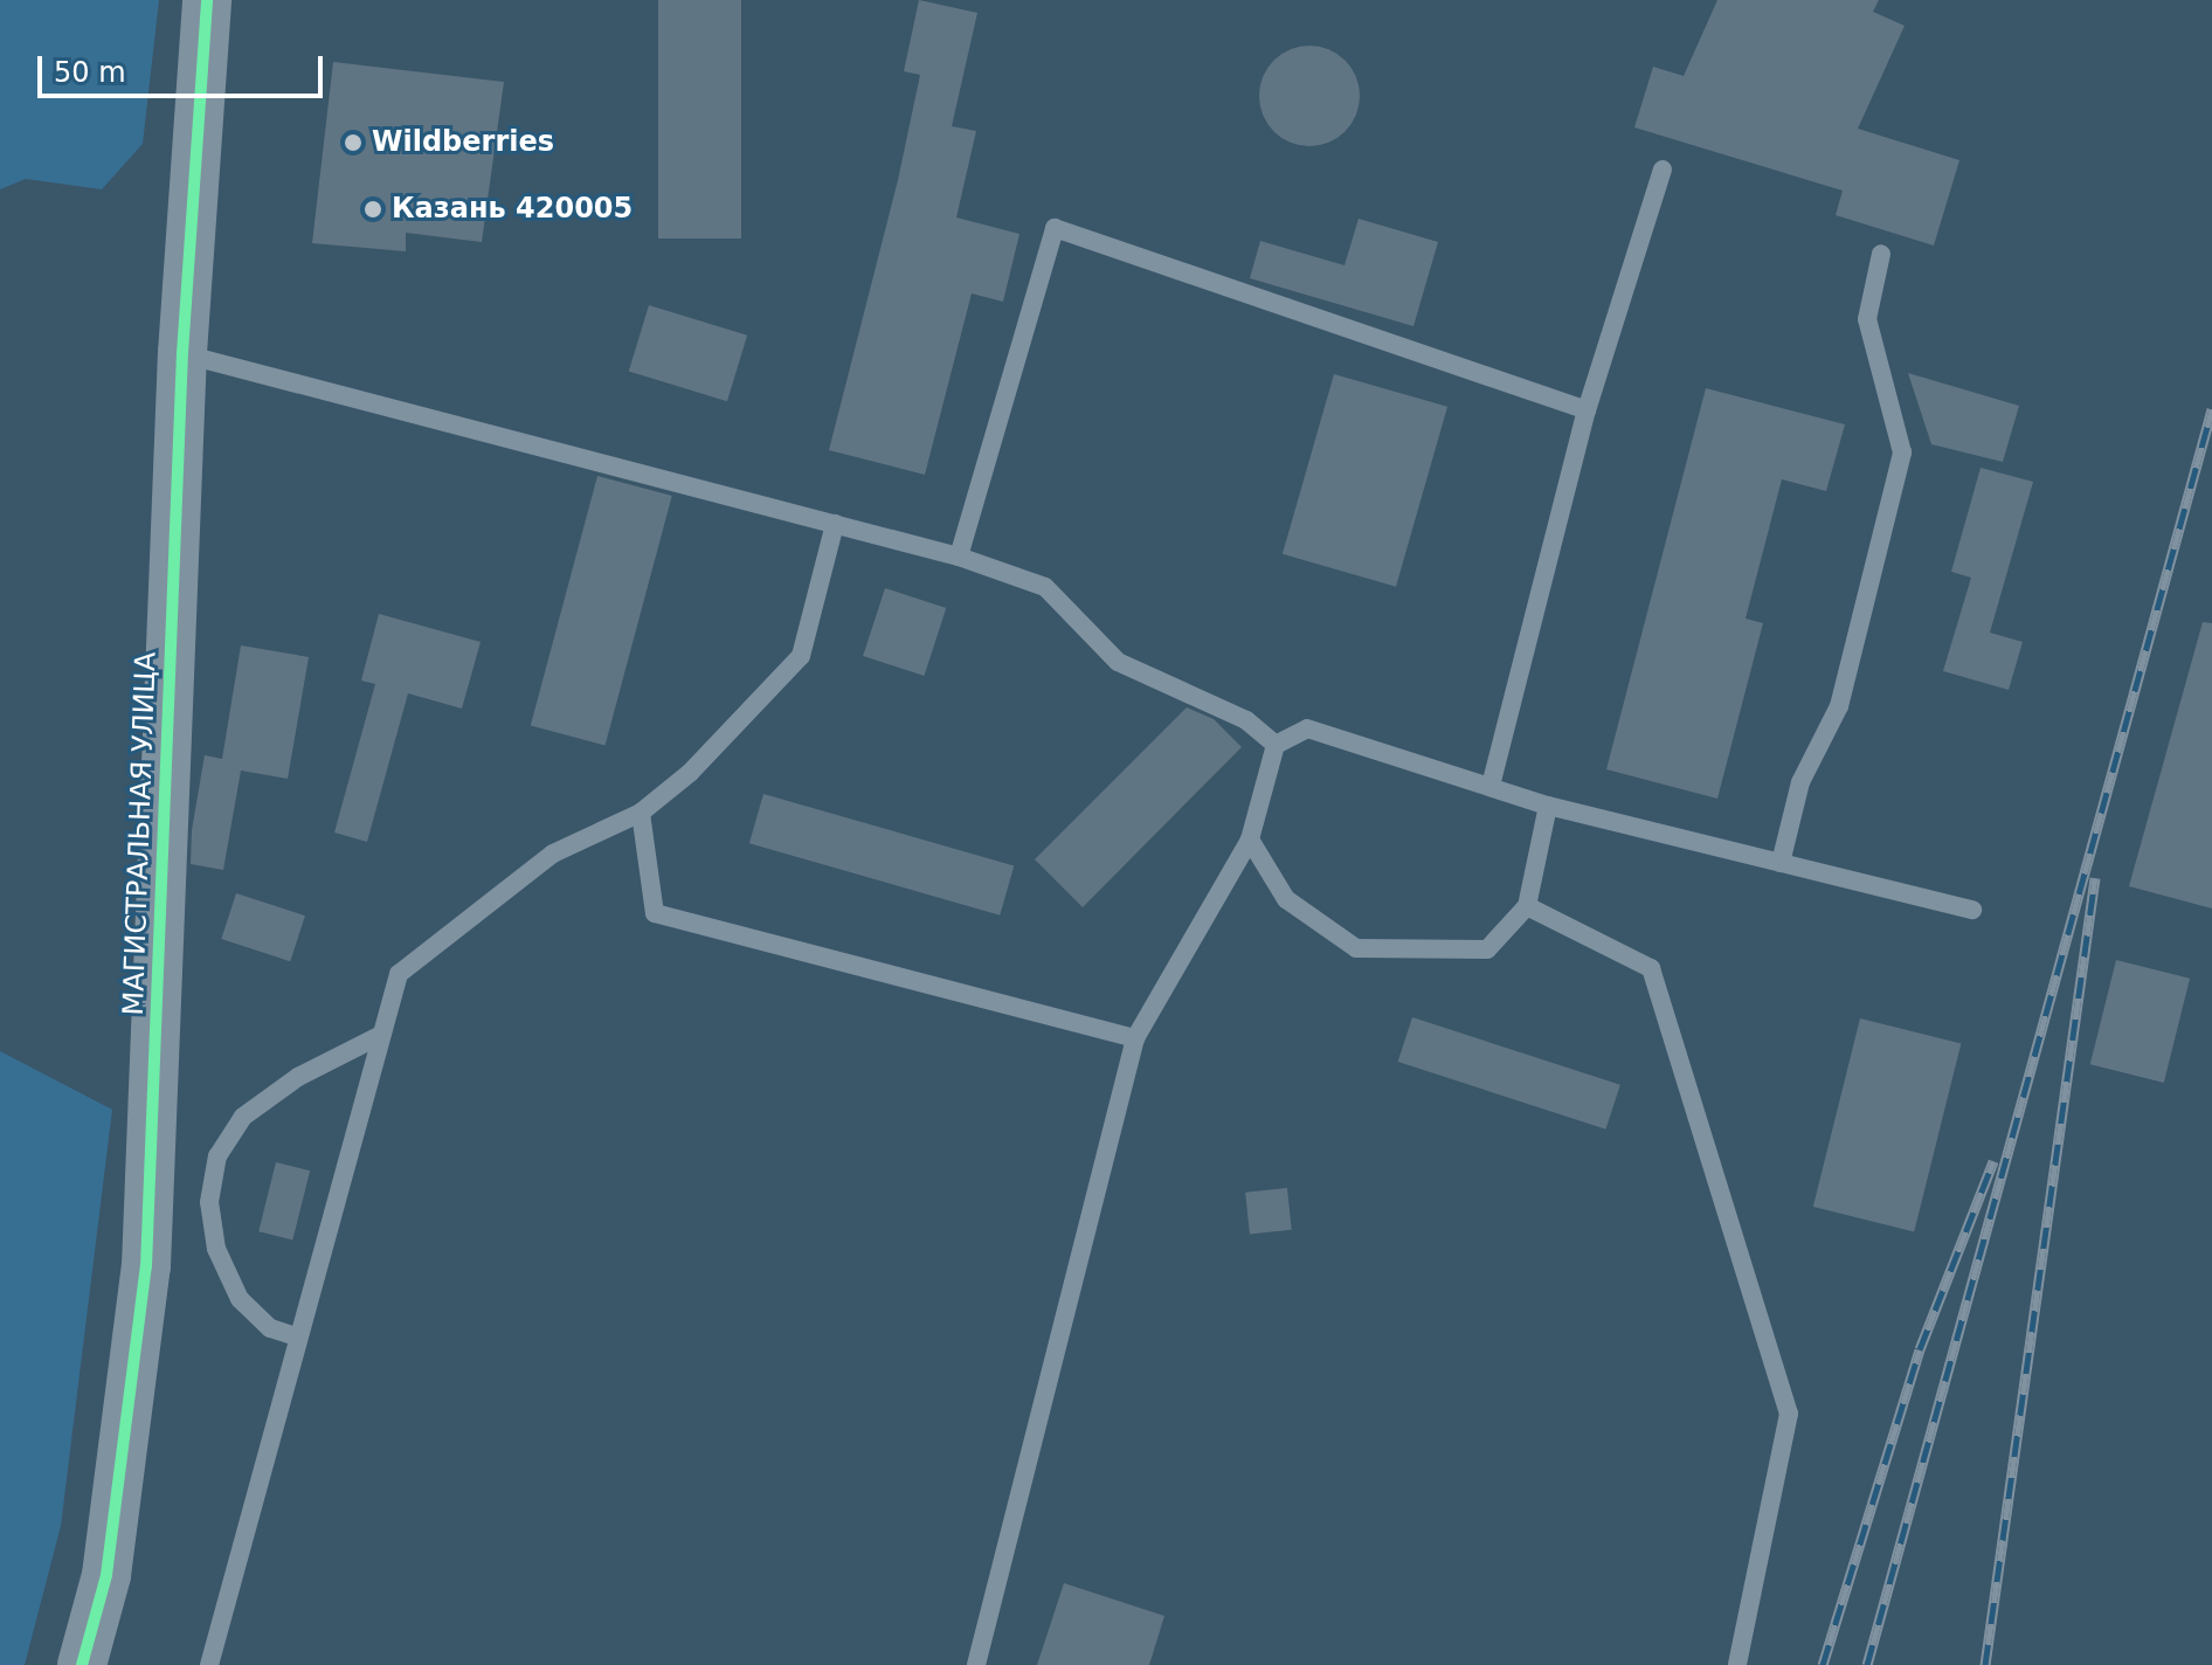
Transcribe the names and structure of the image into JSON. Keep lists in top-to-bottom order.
{
  "streets": {
    "street": ["МАГИСТРАЛЬНАЯ УЛИЦА"]
  },
  "places": ["Wildberries", "Казань 420005"],
  "scale_bar": "50 m"
}
